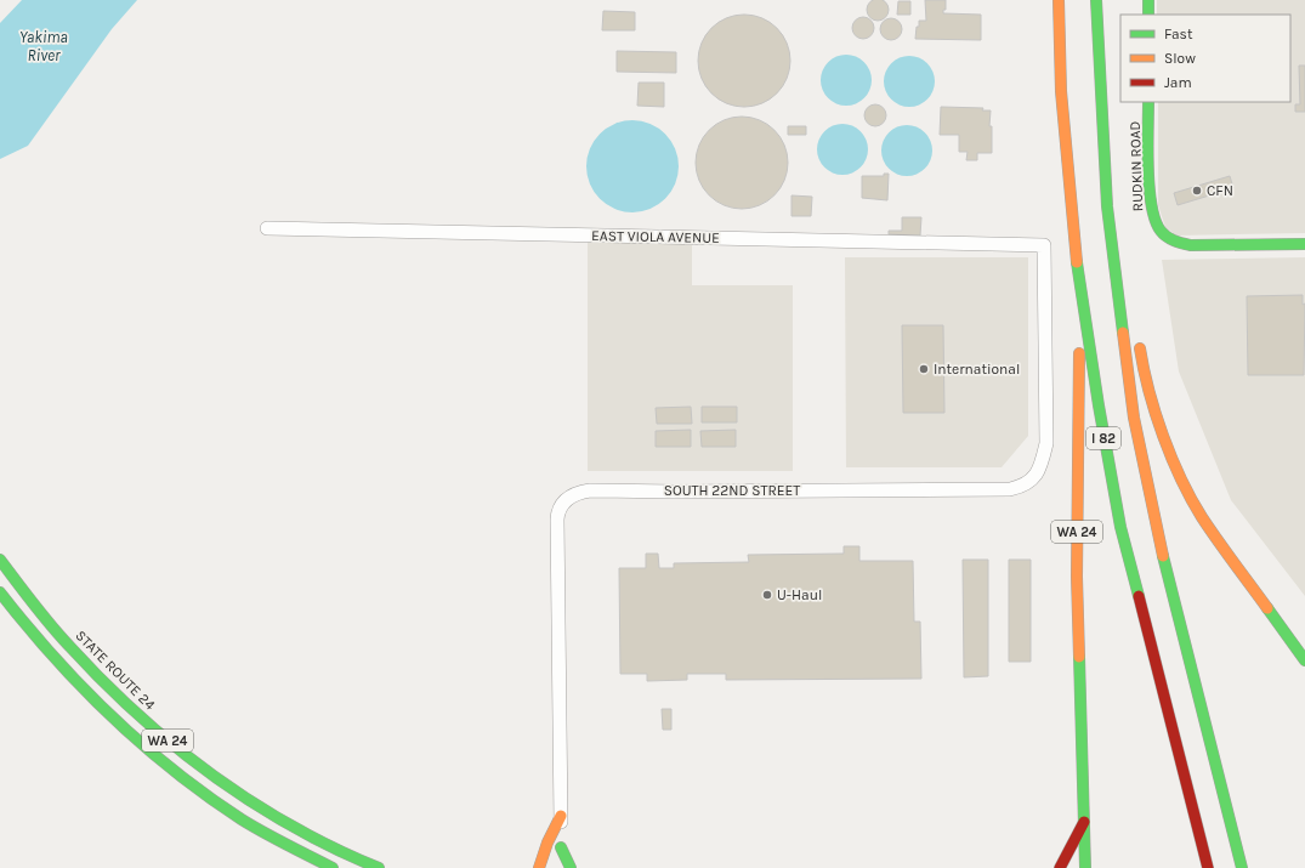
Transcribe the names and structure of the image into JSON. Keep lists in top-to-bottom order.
{
  "streets": {
    "main road": [
      "RUDKIN ROAD",
      "I 82",
      "WA 24",
      "STATE ROUTE 24"
    ],
    "street": ["EAST VIOLA AVENUE", "SOUTH 22ND STREET"]
  },
  "crossings": [
    ["EAST VIOLA AVENUE", "SOUTH 22ND STREET"],
    ["I 82", "WA 24"]
  ],
  "water": ["Yakima River"],
  "places": ["CFN", "International", "U-Haul"],
  "legend": ["Fast", "Slow", "Jam"]
}
